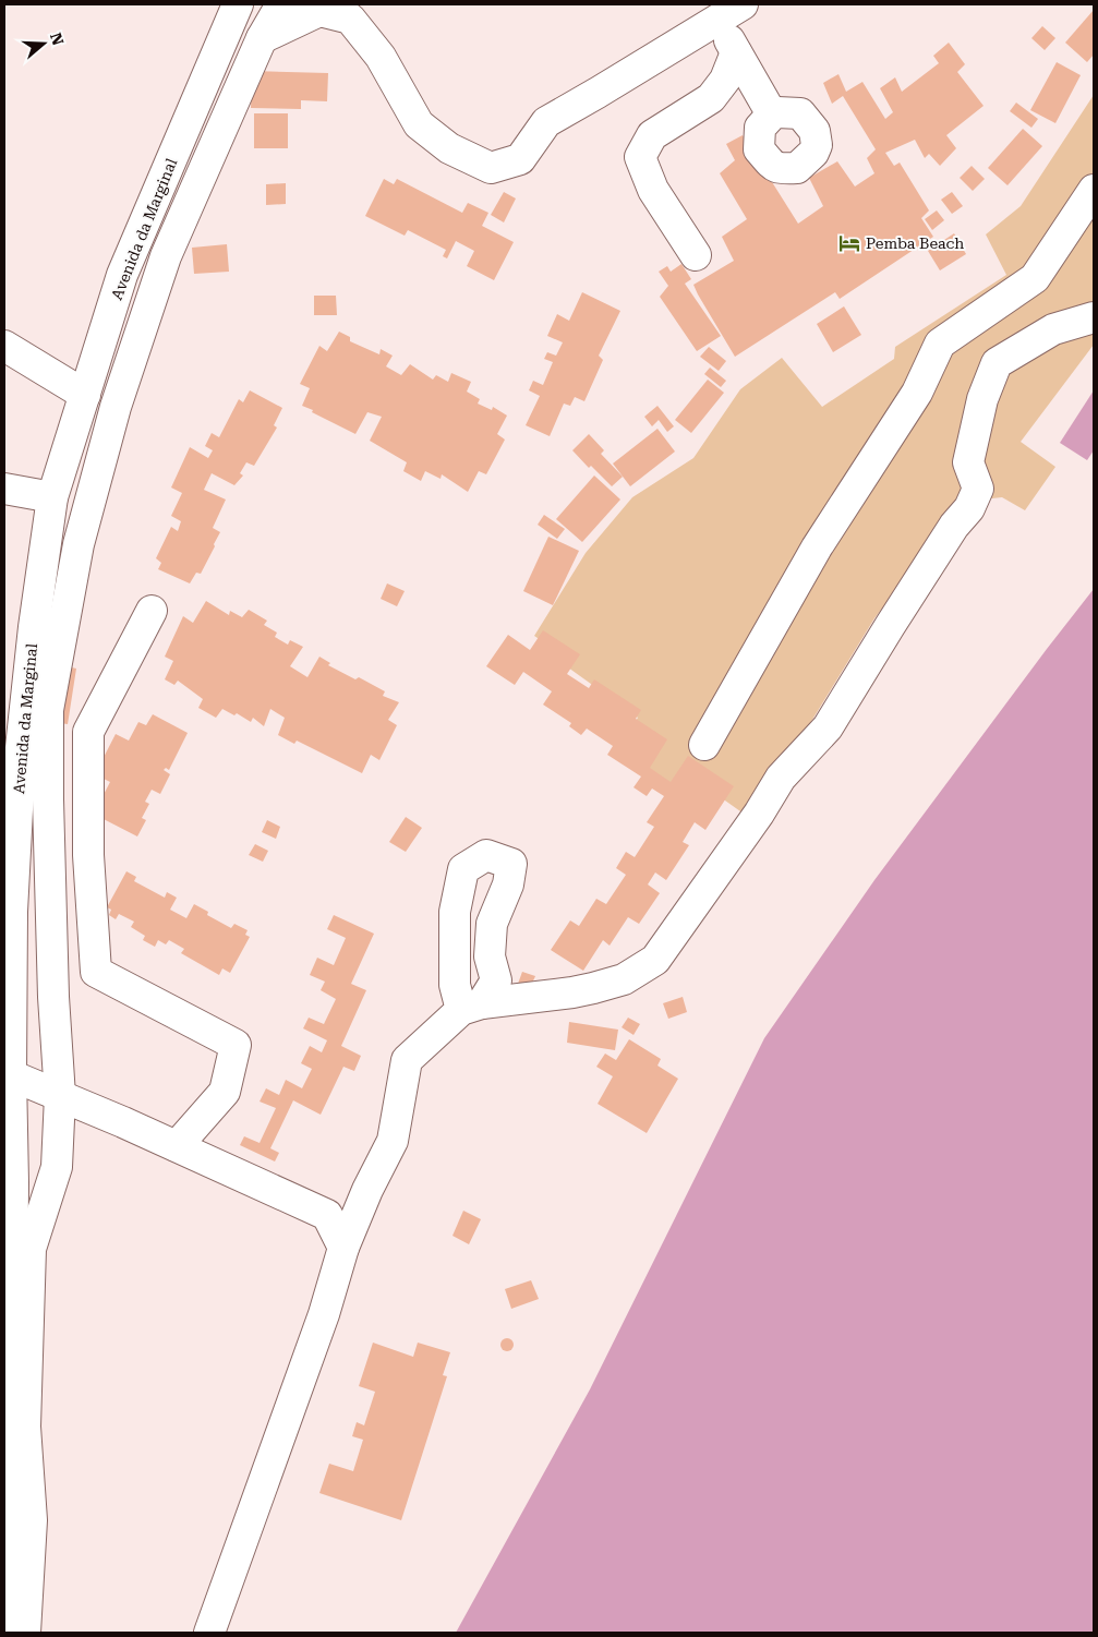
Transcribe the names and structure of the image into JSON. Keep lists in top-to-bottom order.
{
  "streets": {
    "main road": ["Avenida da Marginal"]
  },
  "places": {
    "hotel": ["Pemba Beach"]
  },
  "north": "right"
}
